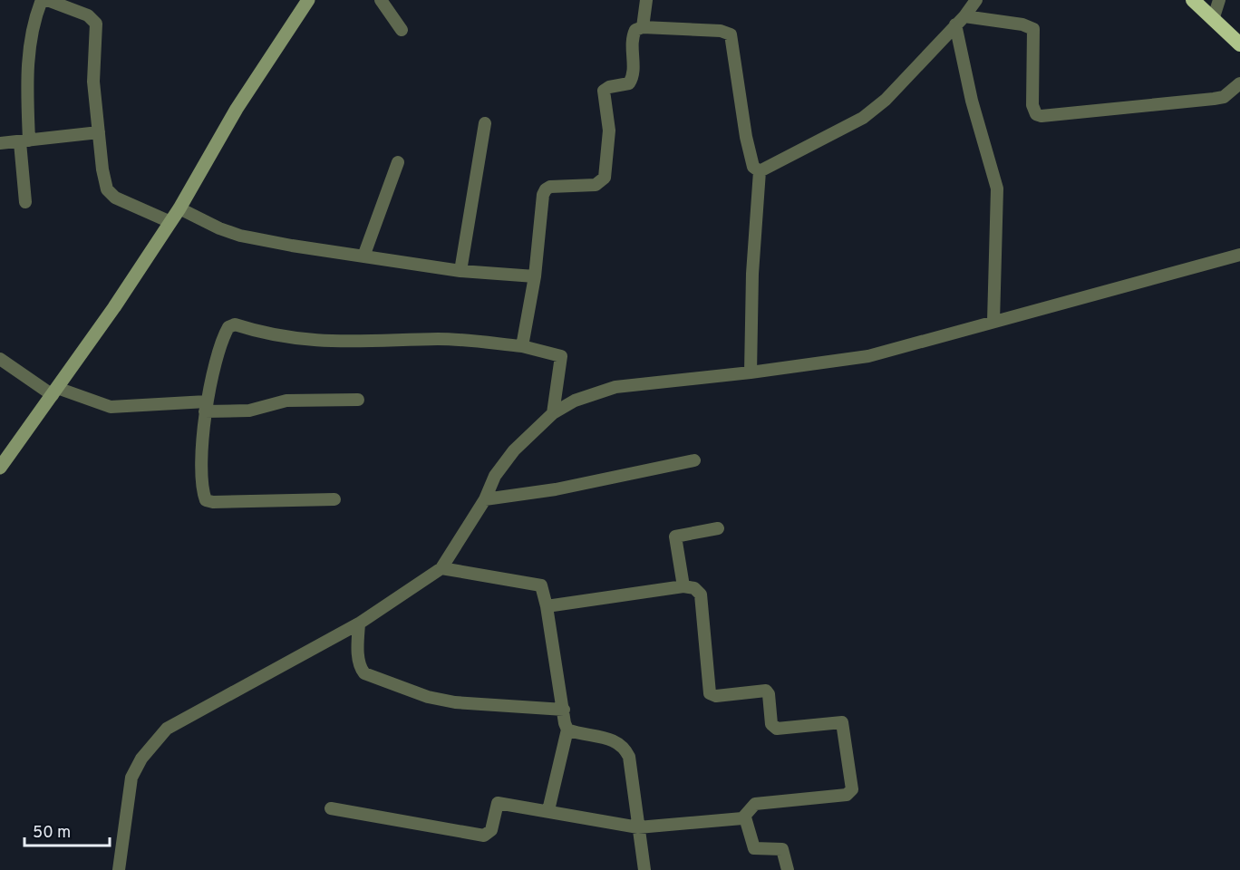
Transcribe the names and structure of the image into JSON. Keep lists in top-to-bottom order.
{
  "scale_bar": "50 m"
}
